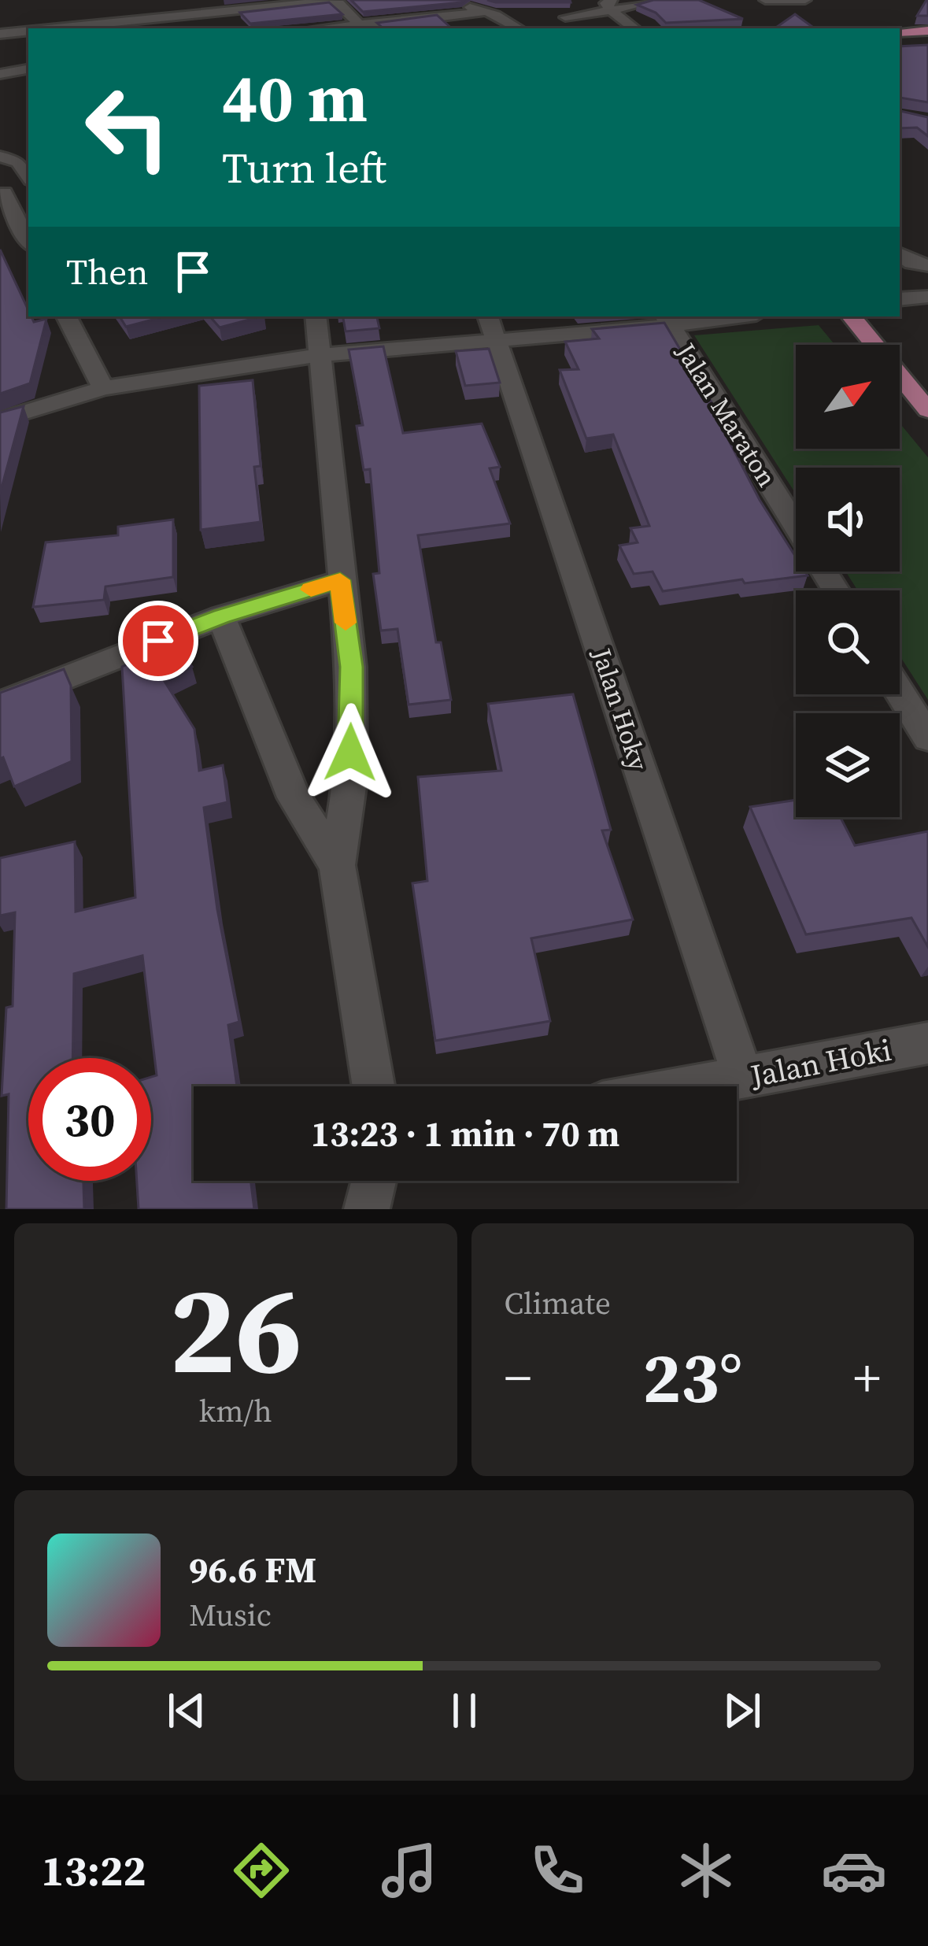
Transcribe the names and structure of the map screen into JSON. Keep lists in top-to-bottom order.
{
  "streets": {
    "street": ["Jalan Maraton", "Jalan Hoky", "Jalan Hoki"]
  },
  "crossings": [
    ["Jalan Hoky", "Jalan Hoki"]
  ],
  "north": "top right",
  "page": {
    "turn": ["40 m", "Turn left"],
    "then": "Then",
    "limit": "30",
    "trip": "13:23 · 1 min · 70 m",
    "tile": [
      ["26", "km/h"],
      "Climate"
    ],
    "heat": ["−", "23°", "+"],
    "song": ["96.6 FM", "Music"],
    "tabs": "13:22"
  }
}
